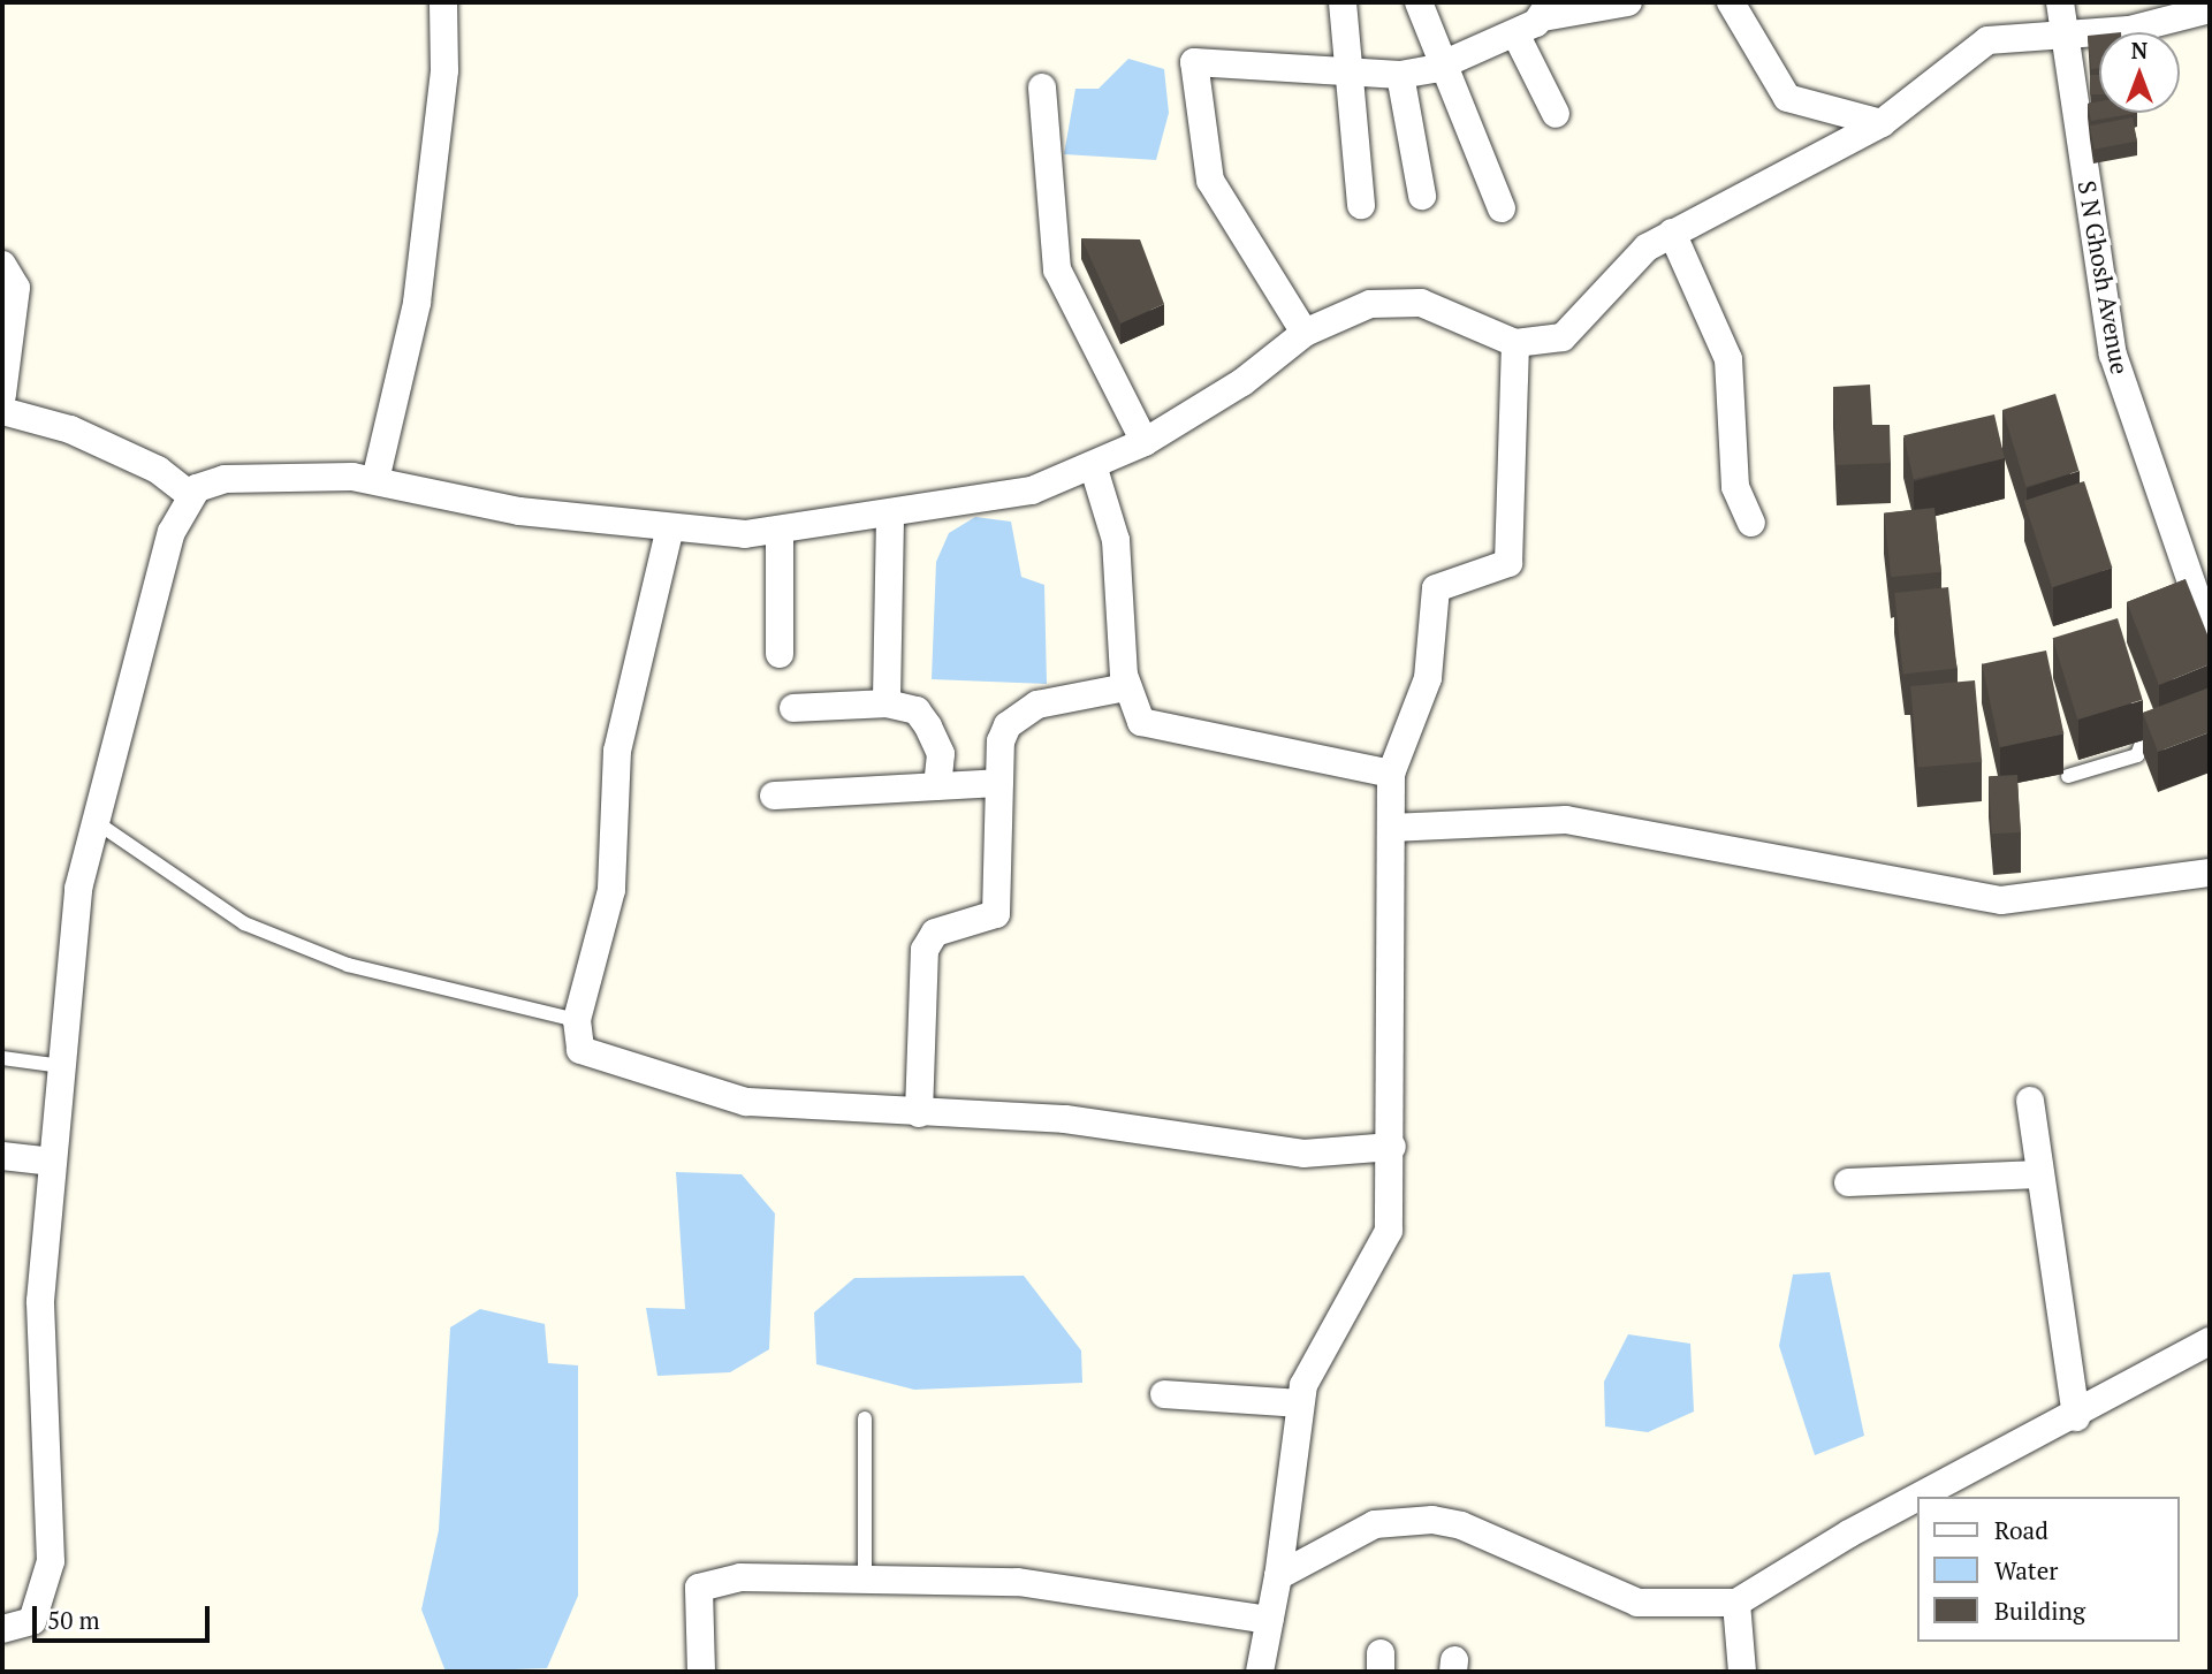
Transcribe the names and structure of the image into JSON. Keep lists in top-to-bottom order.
{
  "streets": {
    "street": ["S N Ghosh Avenue"]
  },
  "legend": ["Road", "Water", "Building"],
  "scale_bar": "50 m",
  "north": "top"
}
